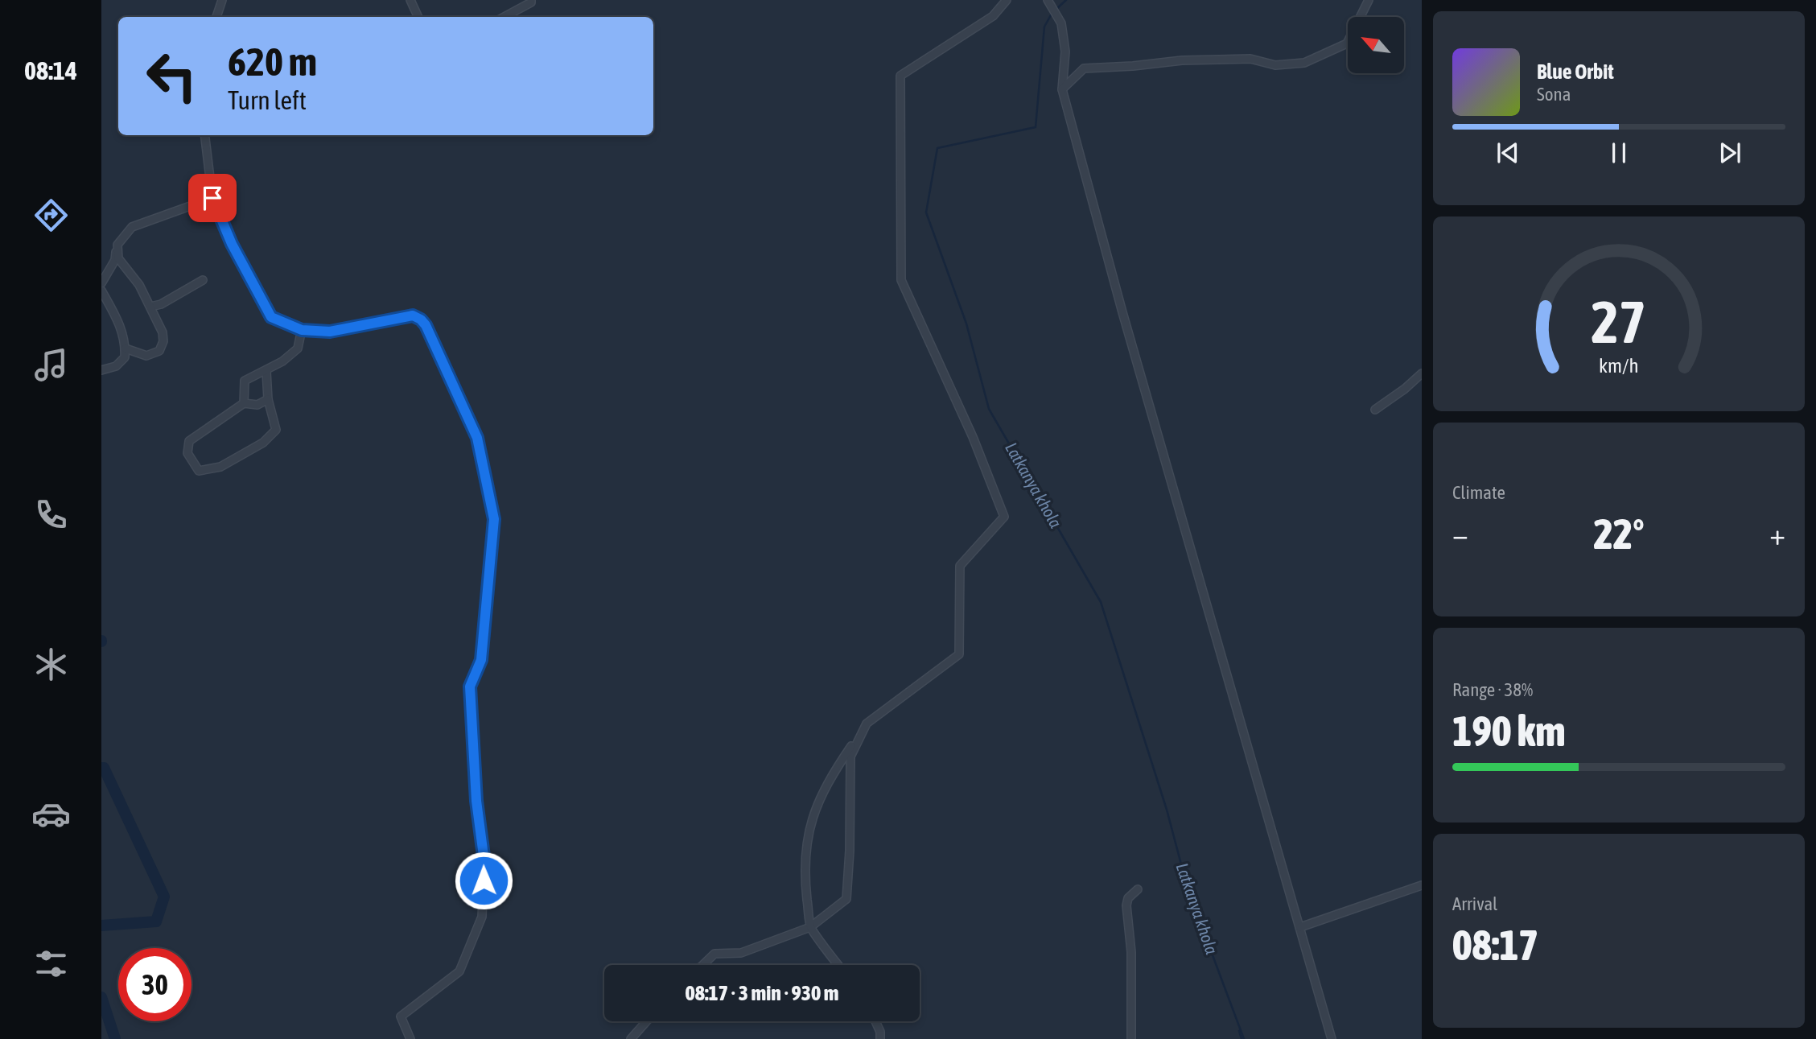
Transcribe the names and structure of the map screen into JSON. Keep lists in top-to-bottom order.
{
  "water": ["Latkanya khola"],
  "north": "top left",
  "page": {
    "tabs": "08:14",
    "turn": ["620 m", "Turn left"],
    "song": ["Blue Orbit", "Sona"],
    "tile": [
      "Climate",
      ["Range · 38%", "190 km"],
      ["Arrival", "08:17"]
    ],
    "heat": ["−", "22°", "+"],
    "limit": "30",
    "trip": "08:17 · 3 min · 930 m",
    "gauge": ["27", "km/h"]
  }
}
